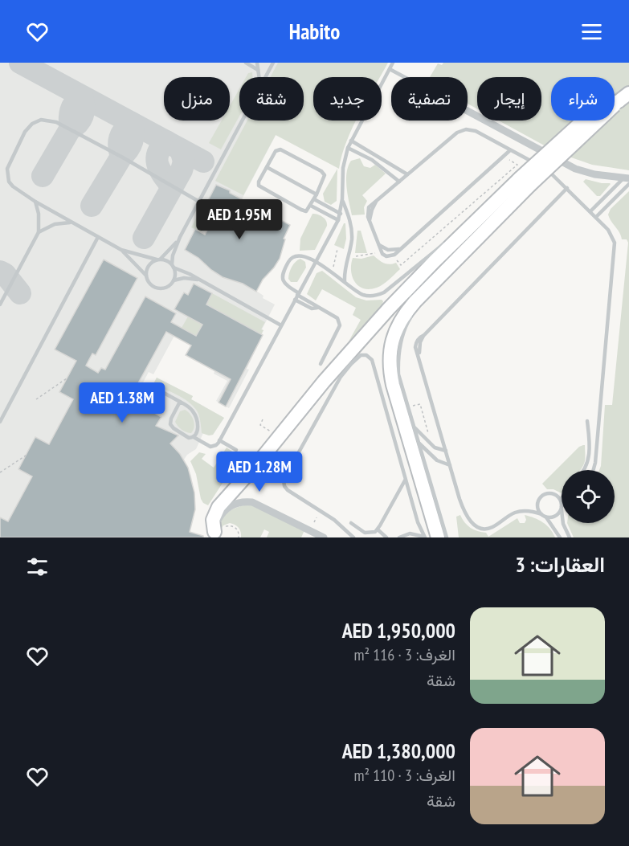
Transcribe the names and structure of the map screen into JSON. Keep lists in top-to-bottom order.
{
  "page": {
    "header": "Habito",
    "chip": [
      "شراء",
      "إيجار",
      "تصفية",
      "جديد",
      "شقة",
      "منزل"
    ],
    "price": ["AED 1.95M", "AED 1.38M", "AED 1.28M"],
    "heading": "العقارات: 3",
    "list": [
      {
        "name": "AED 1,950,000",
        "note": "الغرف: 3 · 116 m² · شقة"
      },
      {
        "name": "AED 1,380,000",
        "note": "الغرف: 3 · 110 m² · شقة"
      }
    ]
  }
}
